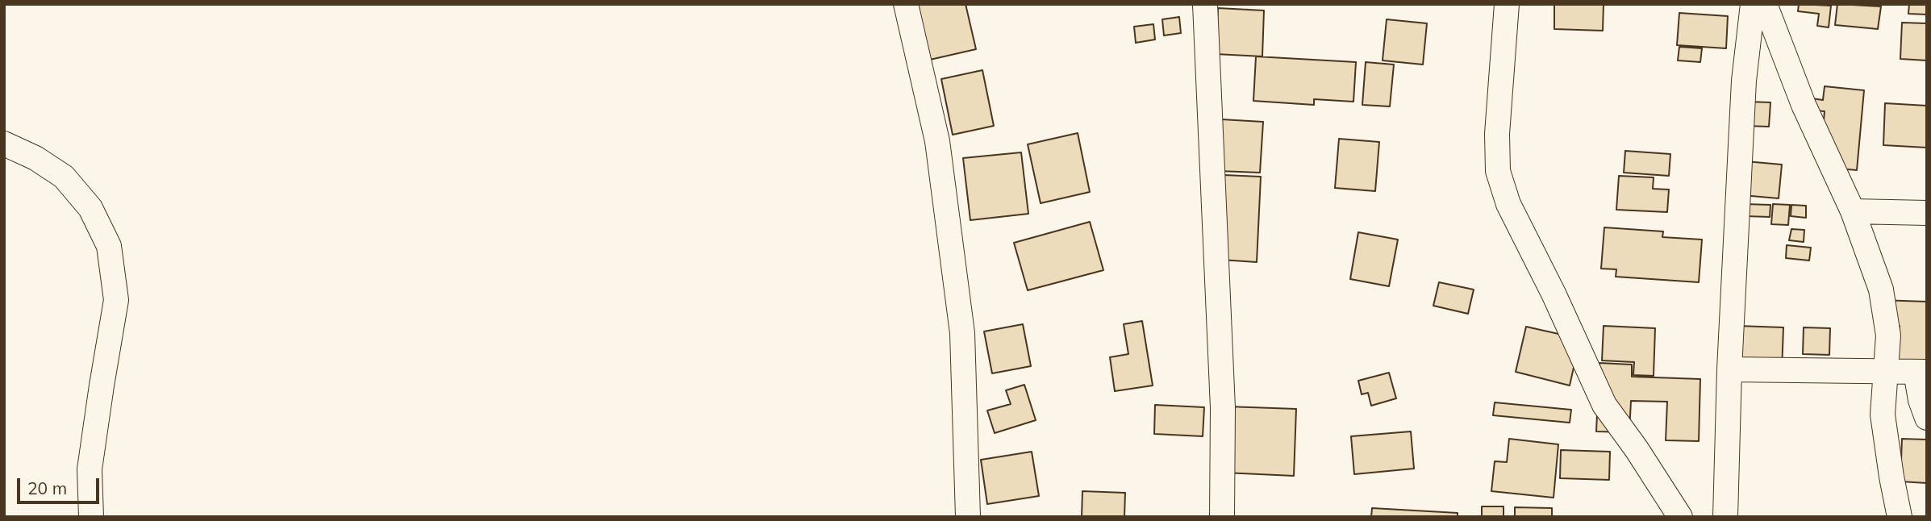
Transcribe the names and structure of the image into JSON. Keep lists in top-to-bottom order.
{
  "scale_bar": "20 m"
}
